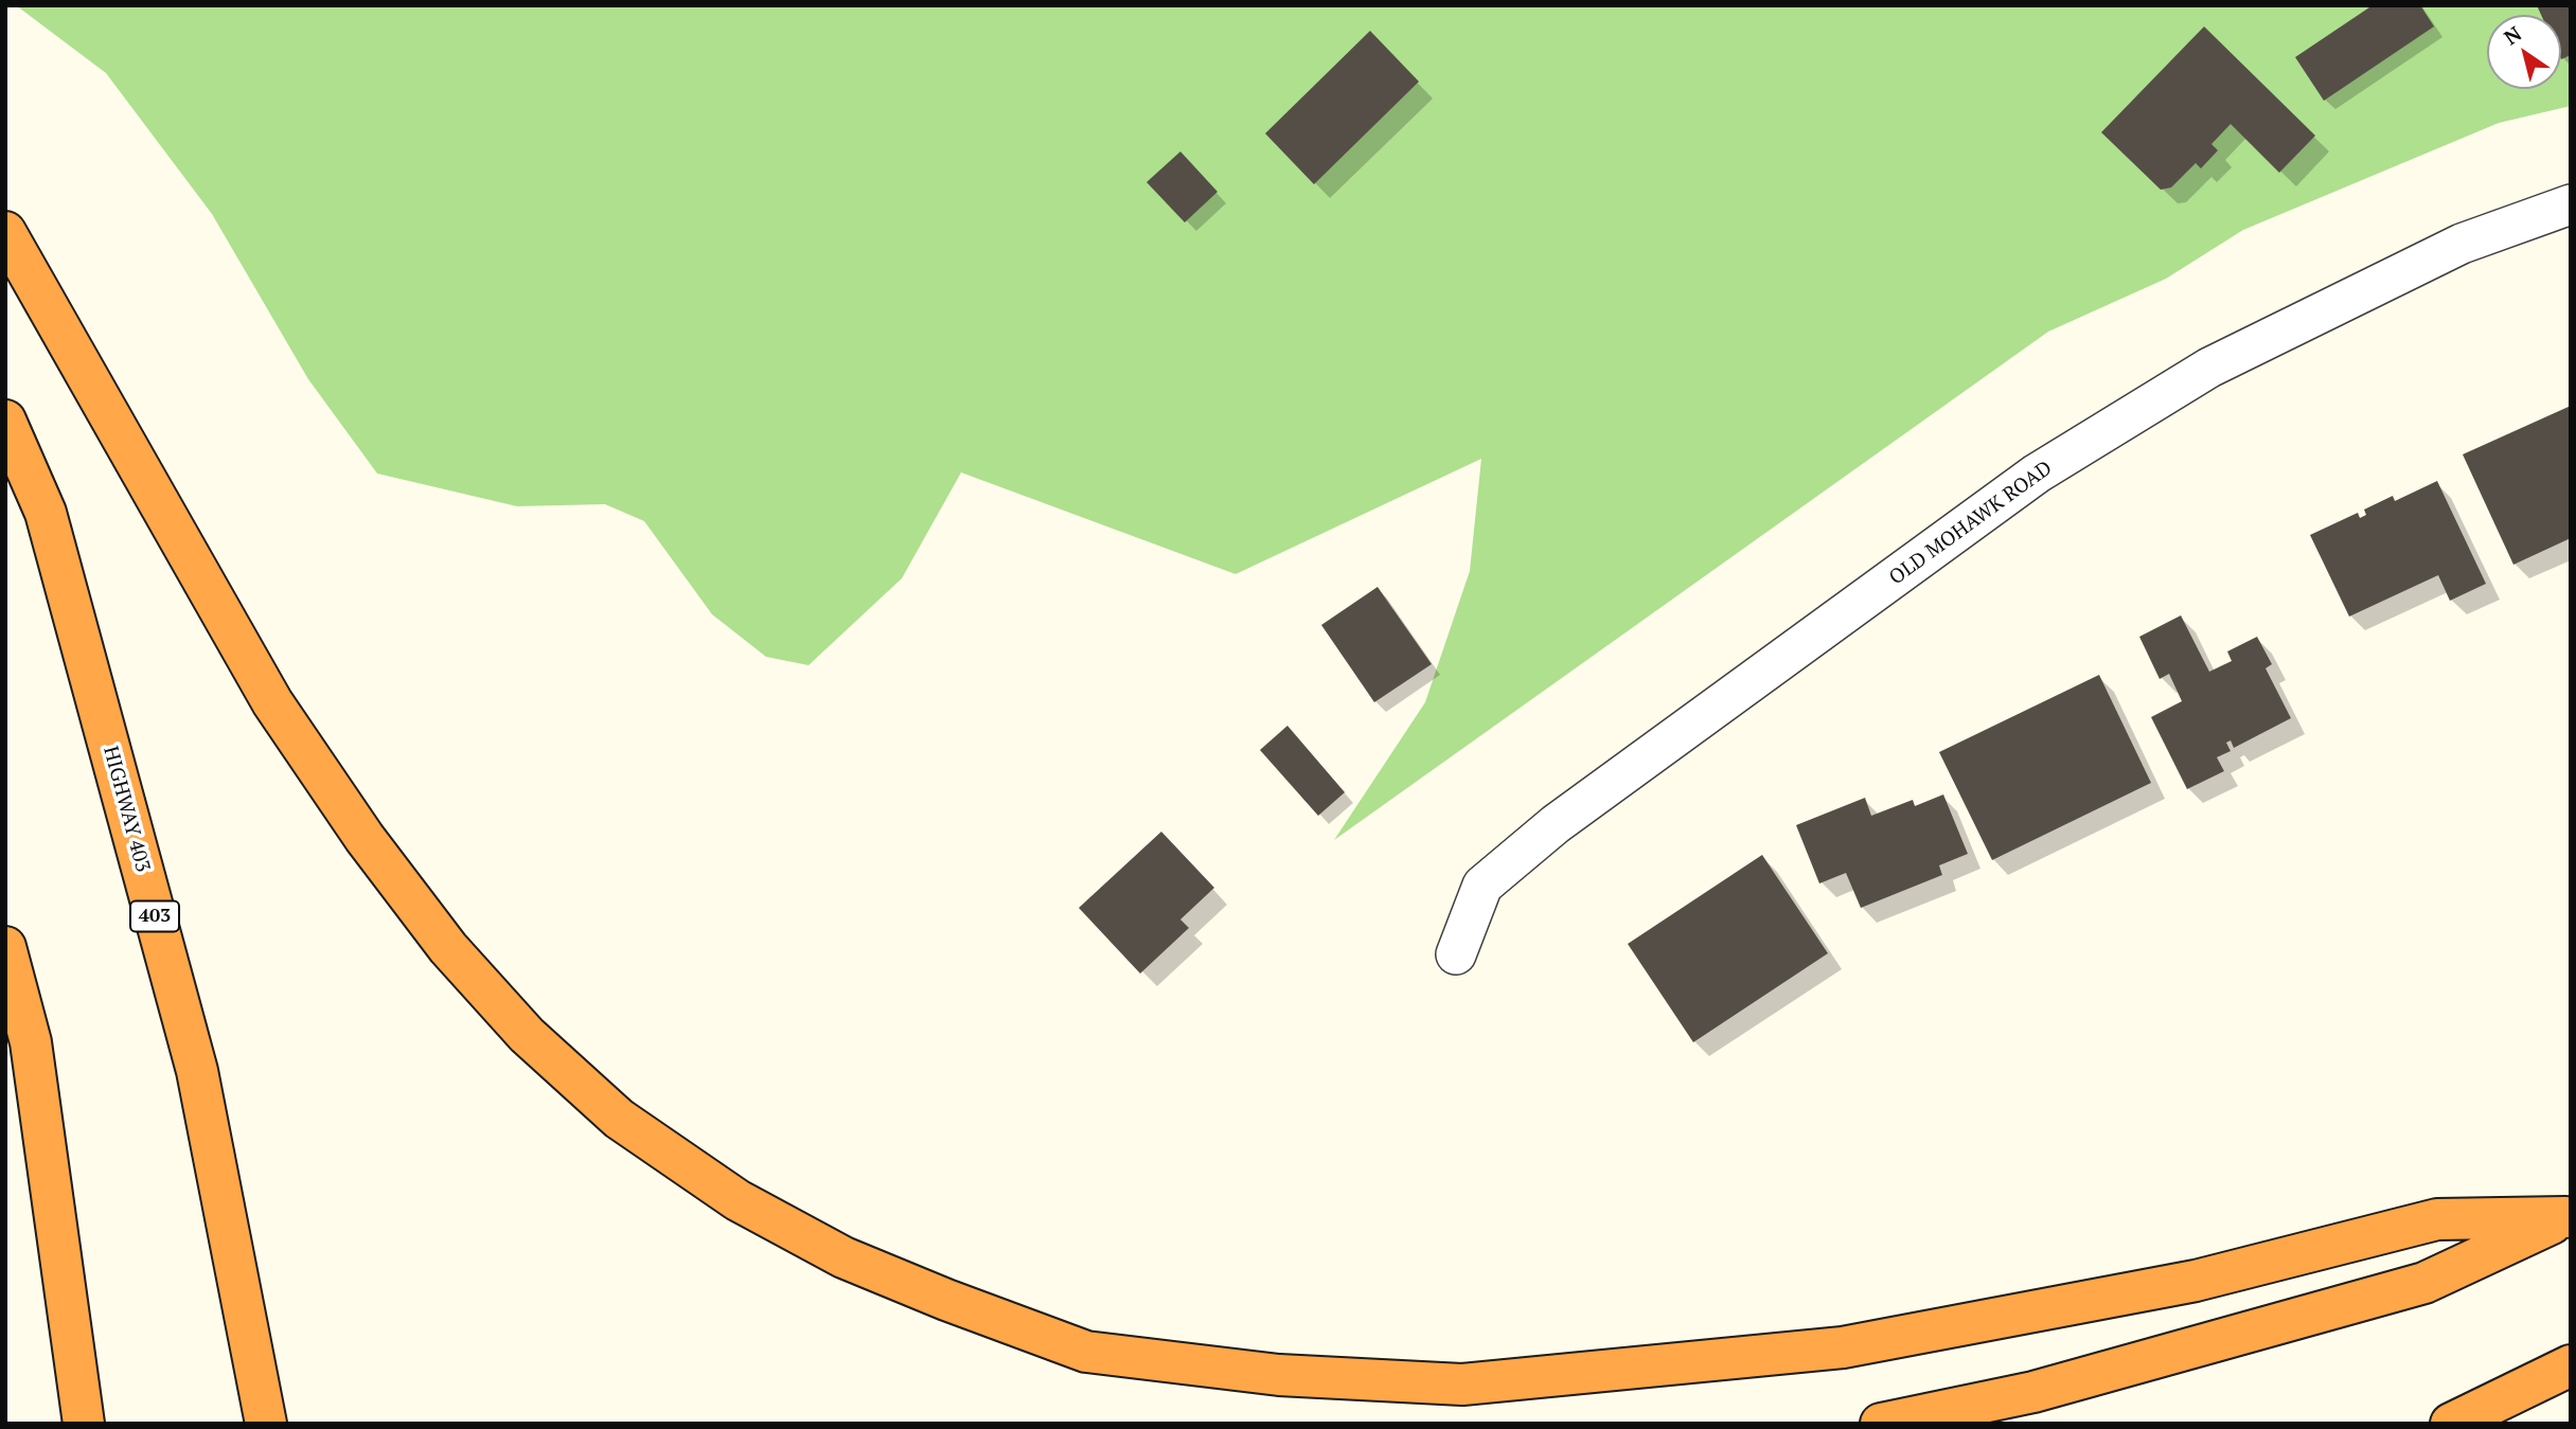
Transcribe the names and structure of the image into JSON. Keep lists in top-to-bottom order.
{
  "streets": {
    "highway": ["HIGHWAY 403", "403"],
    "street": ["OLD MOHAWK ROAD"]
  },
  "north": "top left"
}
